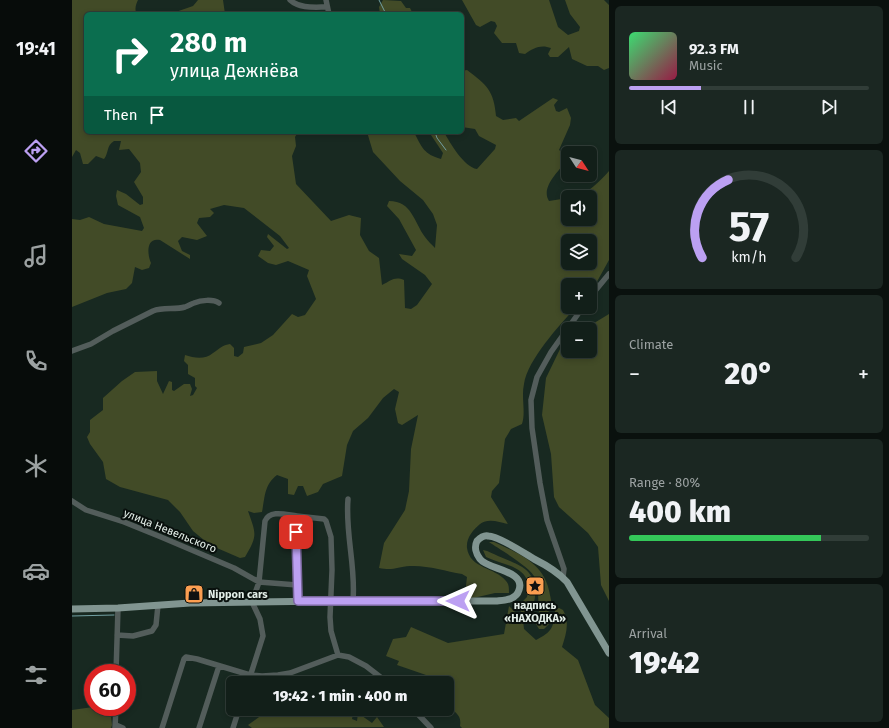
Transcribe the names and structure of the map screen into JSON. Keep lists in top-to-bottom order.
{
  "streets": {
    "street": ["улица Невельского"]
  },
  "places": {
    "place": ["надпись «НАХОДКА»"],
    "shop": ["Nippon cars"]
  },
  "north": "bottom right",
  "page": {
    "tabs": "19:41",
    "turn": ["280 m", "улица Дежнёва"],
    "song": ["92.3 FM", "Music"],
    "then": "Then",
    "map_buttons": ["+", "−"],
    "tile": [
      "Climate",
      ["Range · 80%", "400 km"],
      ["Arrival", "19:42"]
    ],
    "heat": ["−", "20°", "+"],
    "limit": "60",
    "trip": "19:42 · 1 min · 400 m",
    "gauge": ["57", "km/h"]
  }
}
